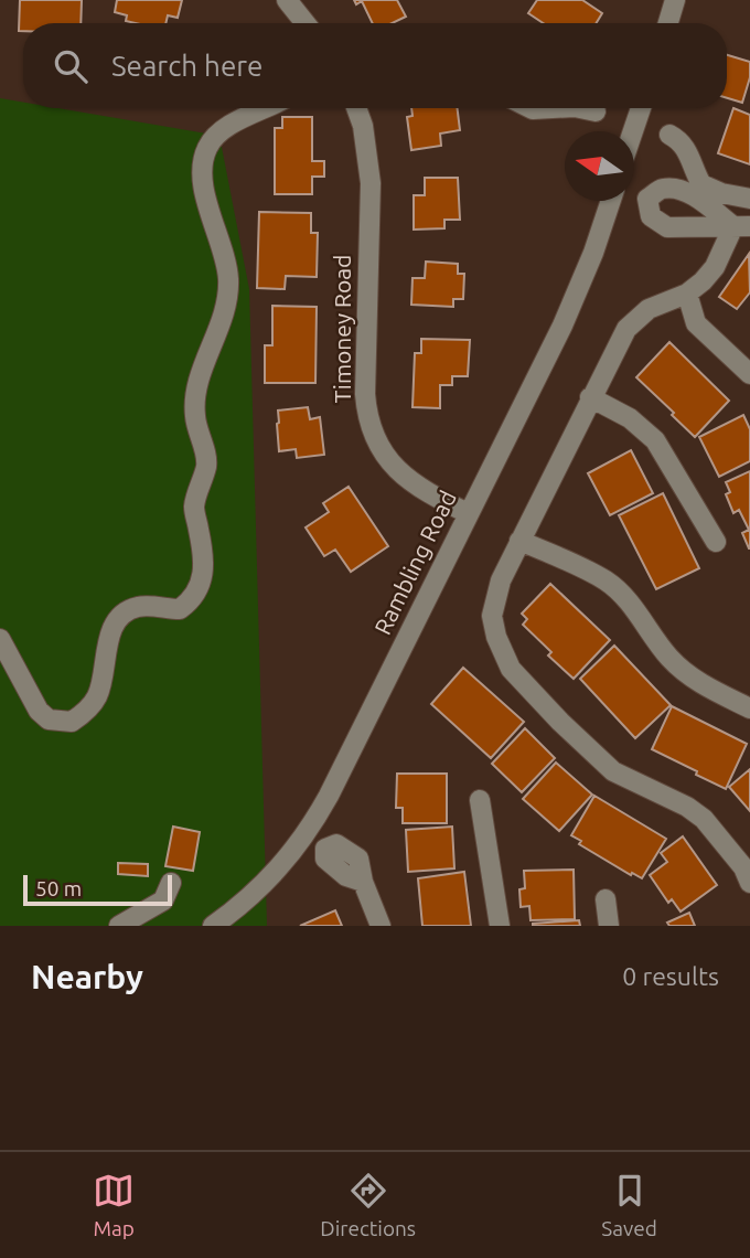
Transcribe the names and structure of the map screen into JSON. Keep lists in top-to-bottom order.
{
  "streets": {
    "street": ["Timoney Road", "Rambling Road"]
  },
  "crossings": [
    ["Timoney Road", "Rambling Road"]
  ],
  "scale_bar": "50 m",
  "north": "left",
  "page": {
    "search": "Search here",
    "scale": "50 m",
    "heading": ["Nearby", "0 results"],
    "nav": ["Map", "Directions", "Saved"]
  }
}
